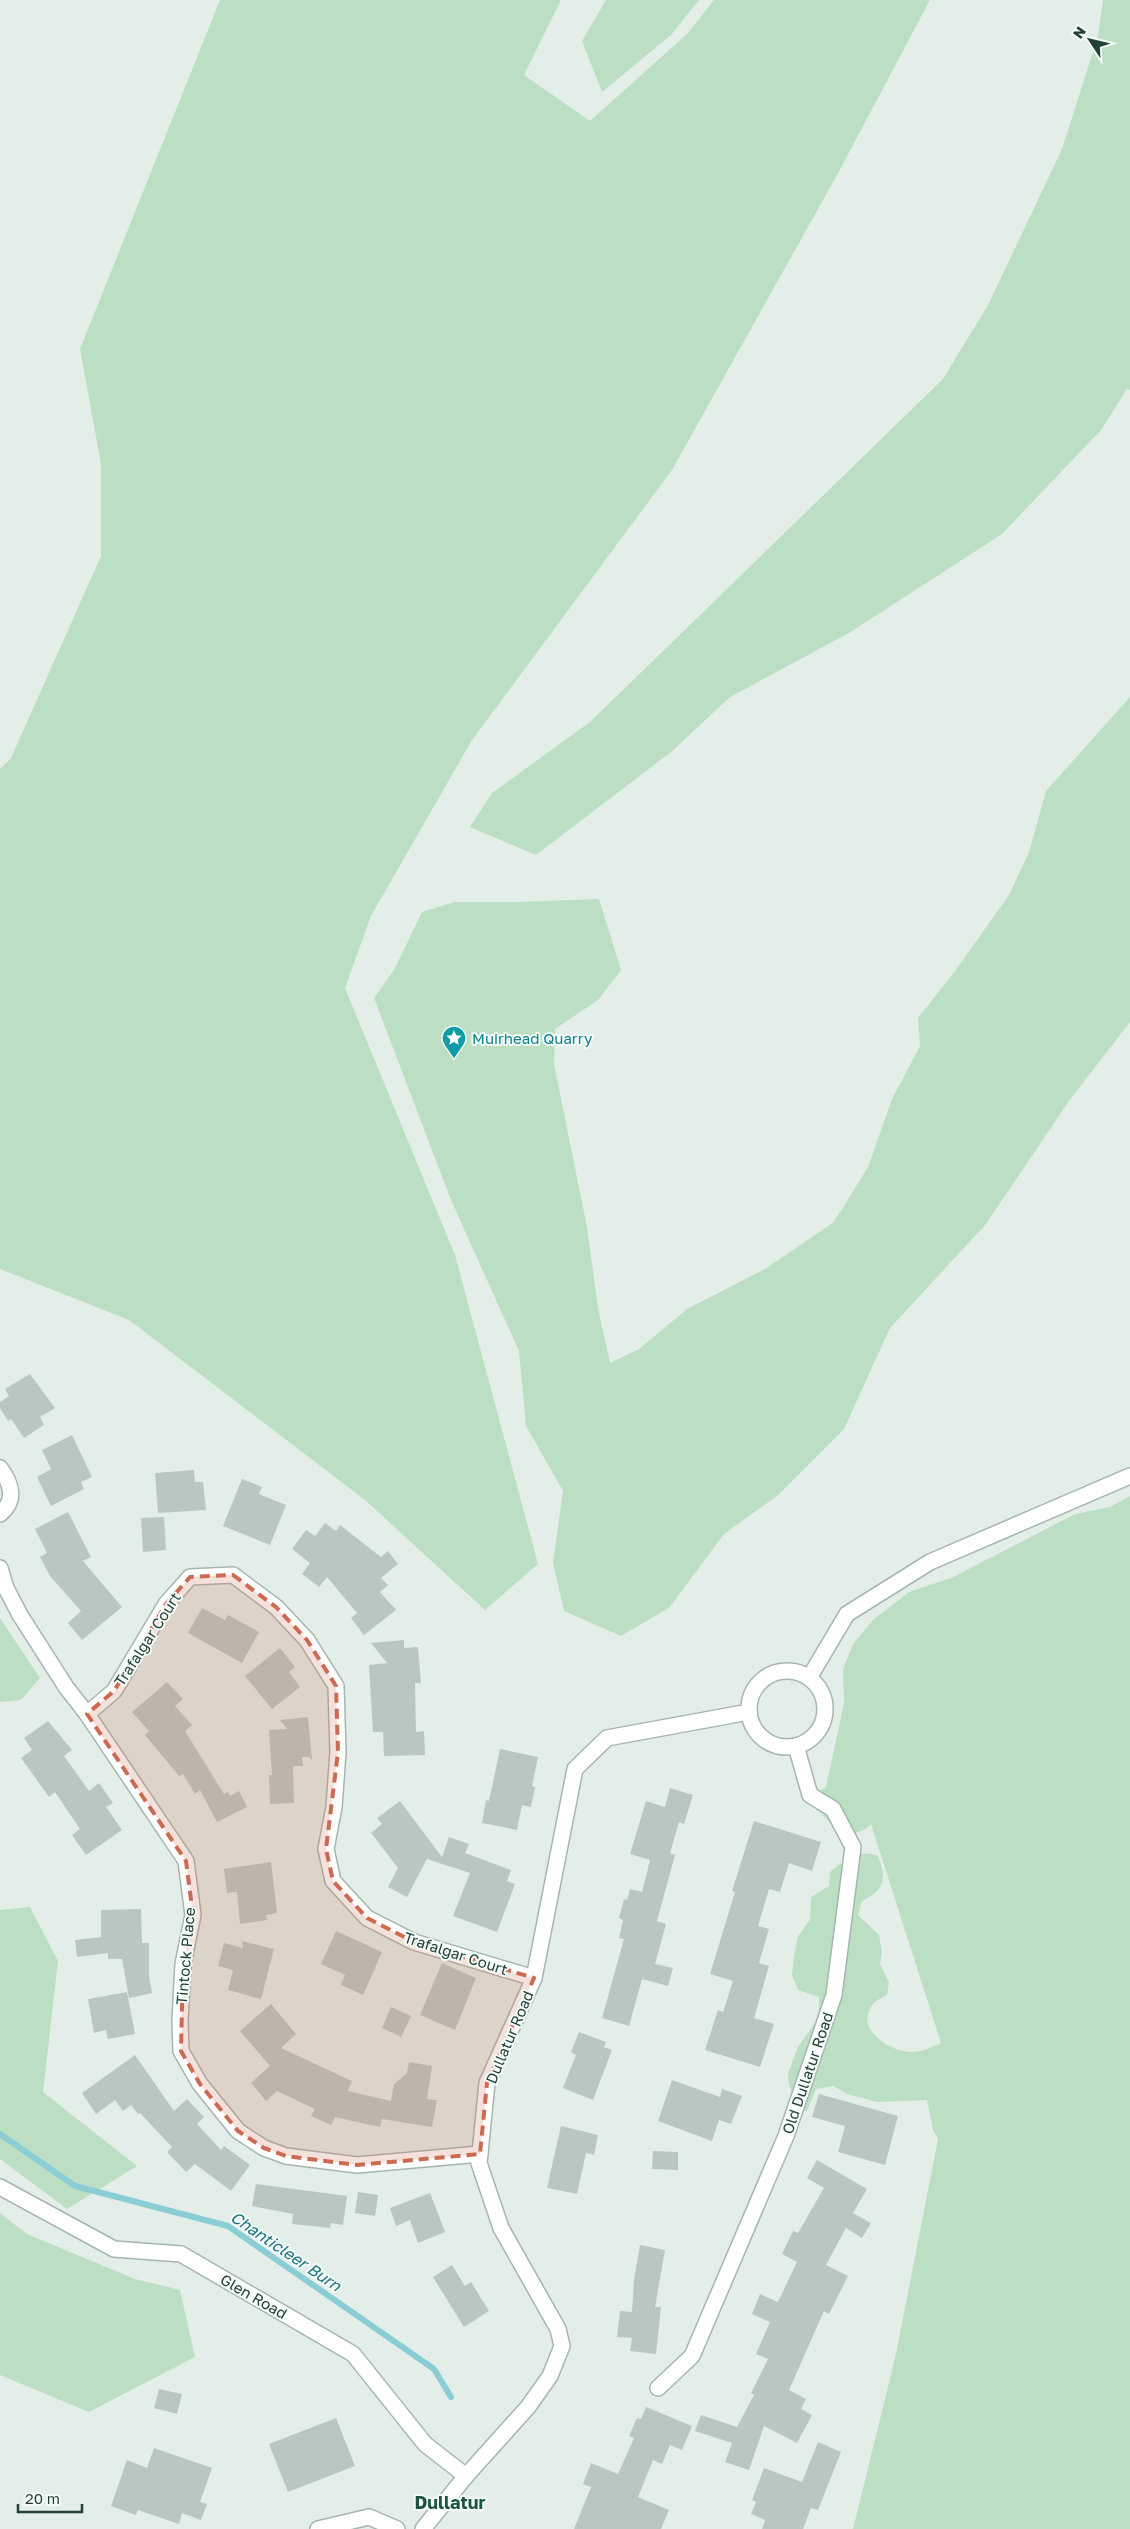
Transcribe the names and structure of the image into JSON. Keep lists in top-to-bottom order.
{
  "streets": {
    "street": [
      "Trafalgar Court",
      "Tintock Place",
      "Dullatur Road",
      "Old Dullatur Road",
      "Glen Road"
    ]
  },
  "crossings": [
    ["Trafalgar Court", "Tintock Place"],
    ["Trafalgar Court", "Dullatur Road"],
    ["Tintock Place", "Dullatur Road"],
    ["Dullatur Road", "Old Dullatur Road"],
    ["Dullatur Road", "Glen Road"]
  ],
  "districts": ["Dullatur"],
  "water": ["Chanticleer Burn"],
  "places": {
    "place": ["Muirhead Quarry"]
  },
  "scale_bar": "20 m",
  "north": "top left"
}
